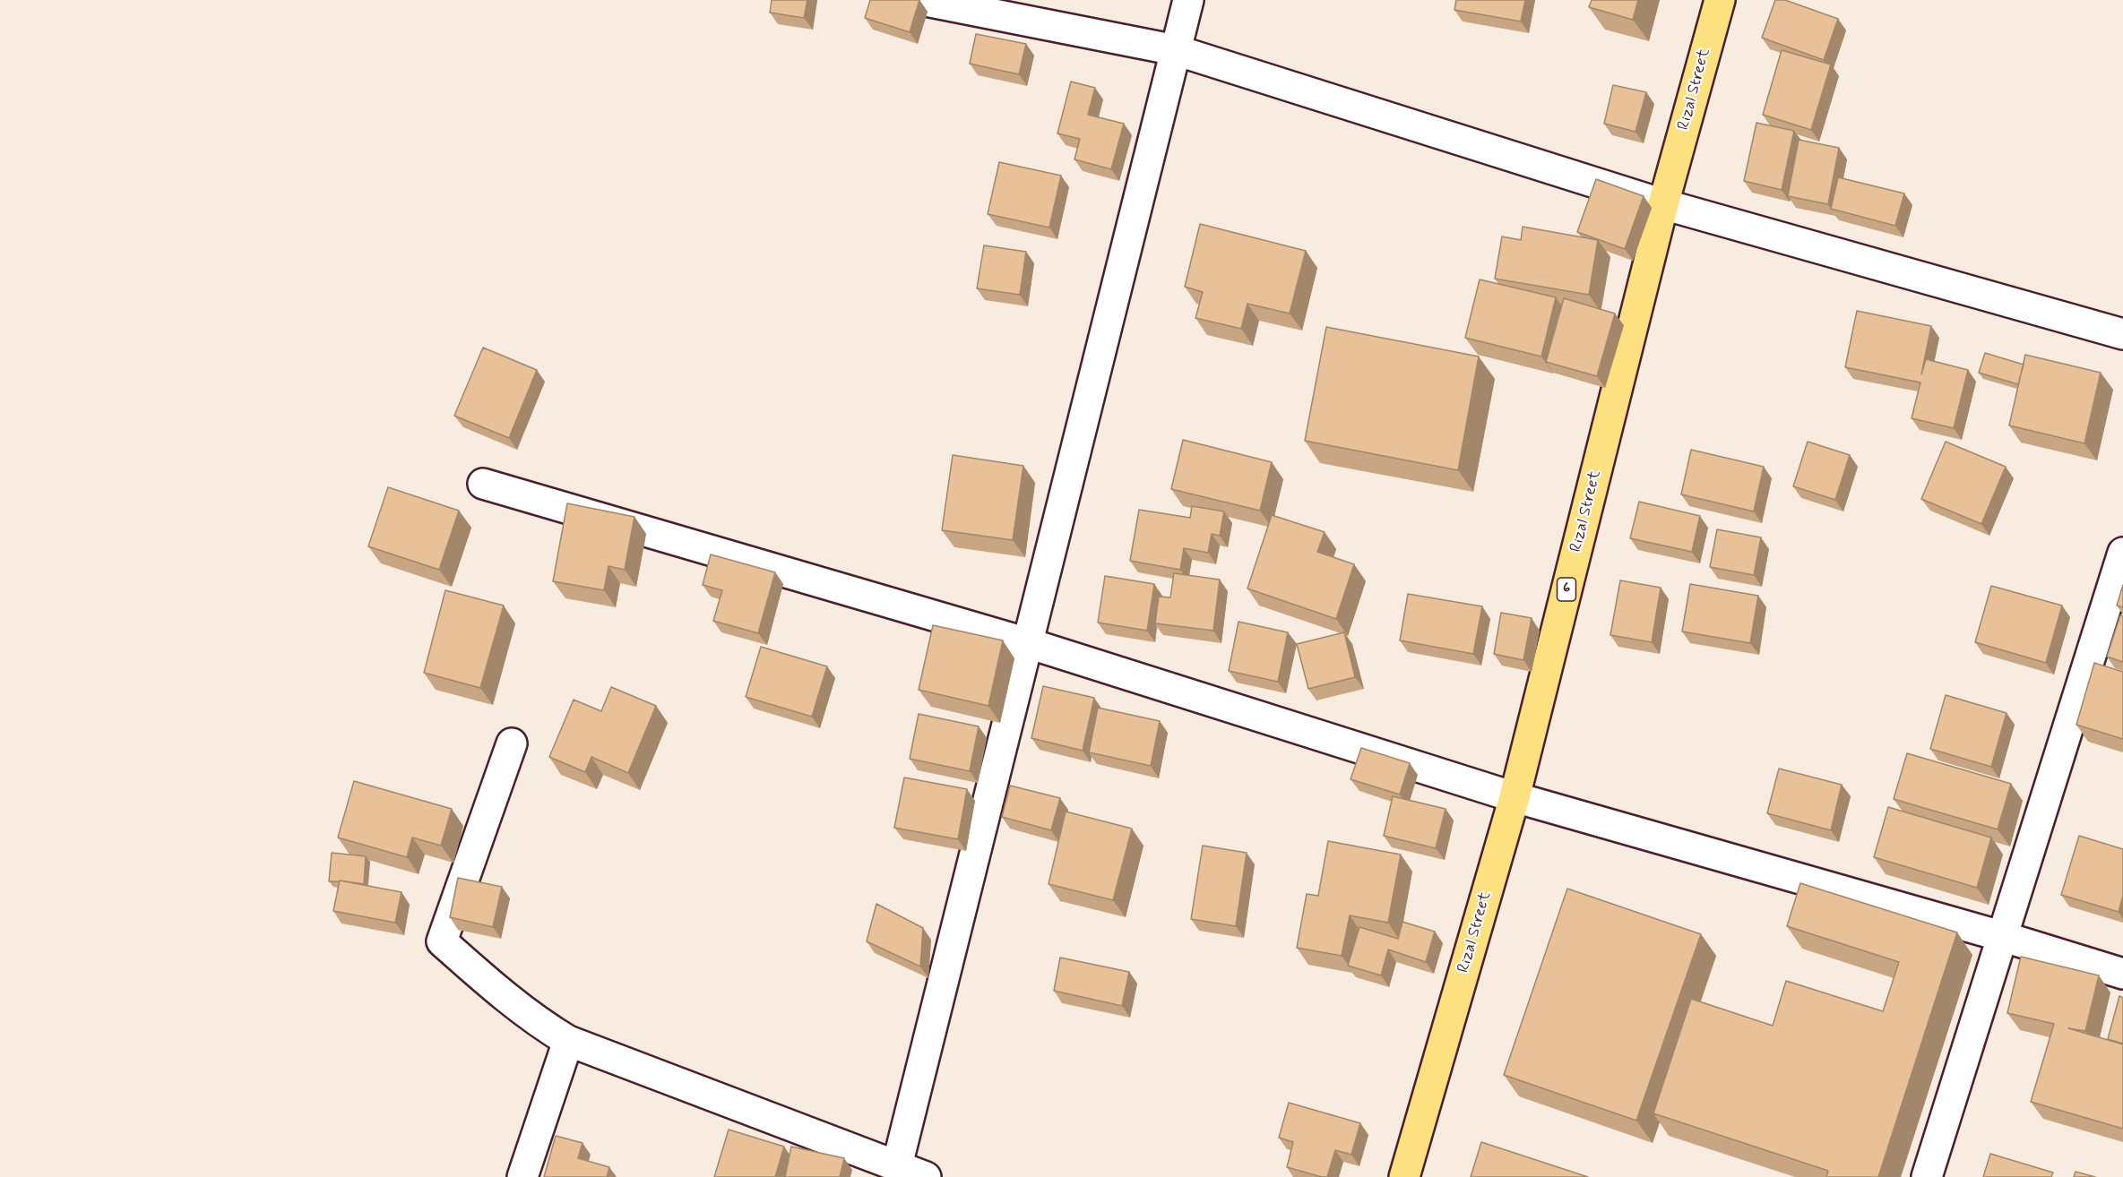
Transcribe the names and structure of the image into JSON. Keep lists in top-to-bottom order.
{
  "streets": {
    "highway": ["Rizal Street", "6"]
  }
}
